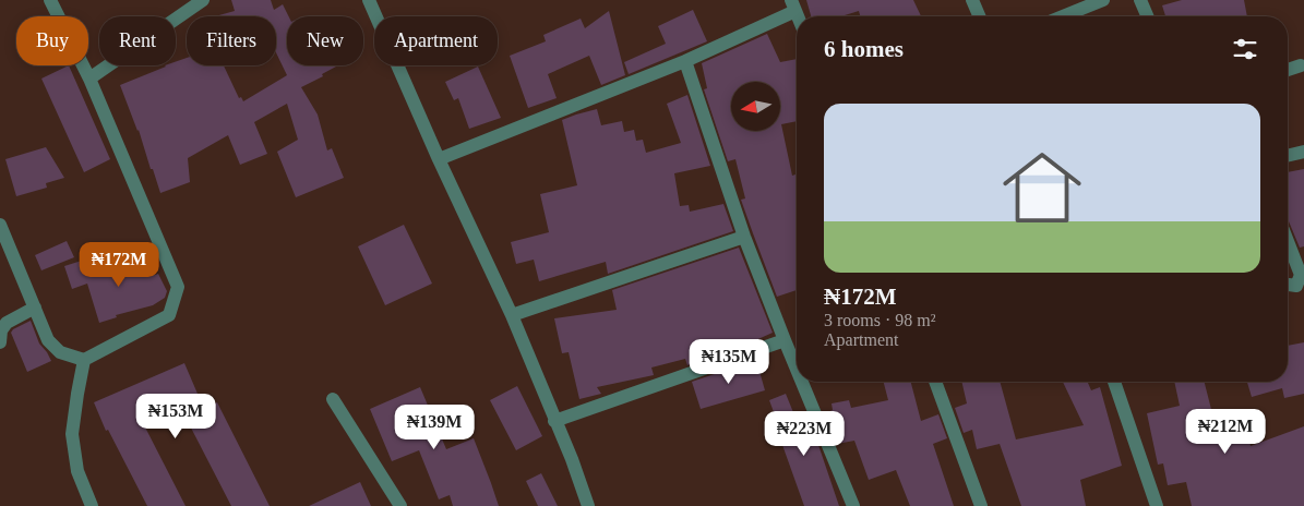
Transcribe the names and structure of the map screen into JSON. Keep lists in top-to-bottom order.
{
  "north": "left",
  "page": {
    "chip": [
      "Buy",
      "Rent",
      "Filters",
      "New",
      "Apartment"
    ],
    "heading": "6 homes",
    "list": [
      {
        "name": "₦172M",
        "note": "3 rooms · 98 m² · Apartment"
      }
    ],
    "price": [
      "₦172M",
      "₦135M",
      "₦153M",
      "₦139M",
      "₦212M",
      "₦223M"
    ]
  }
}
